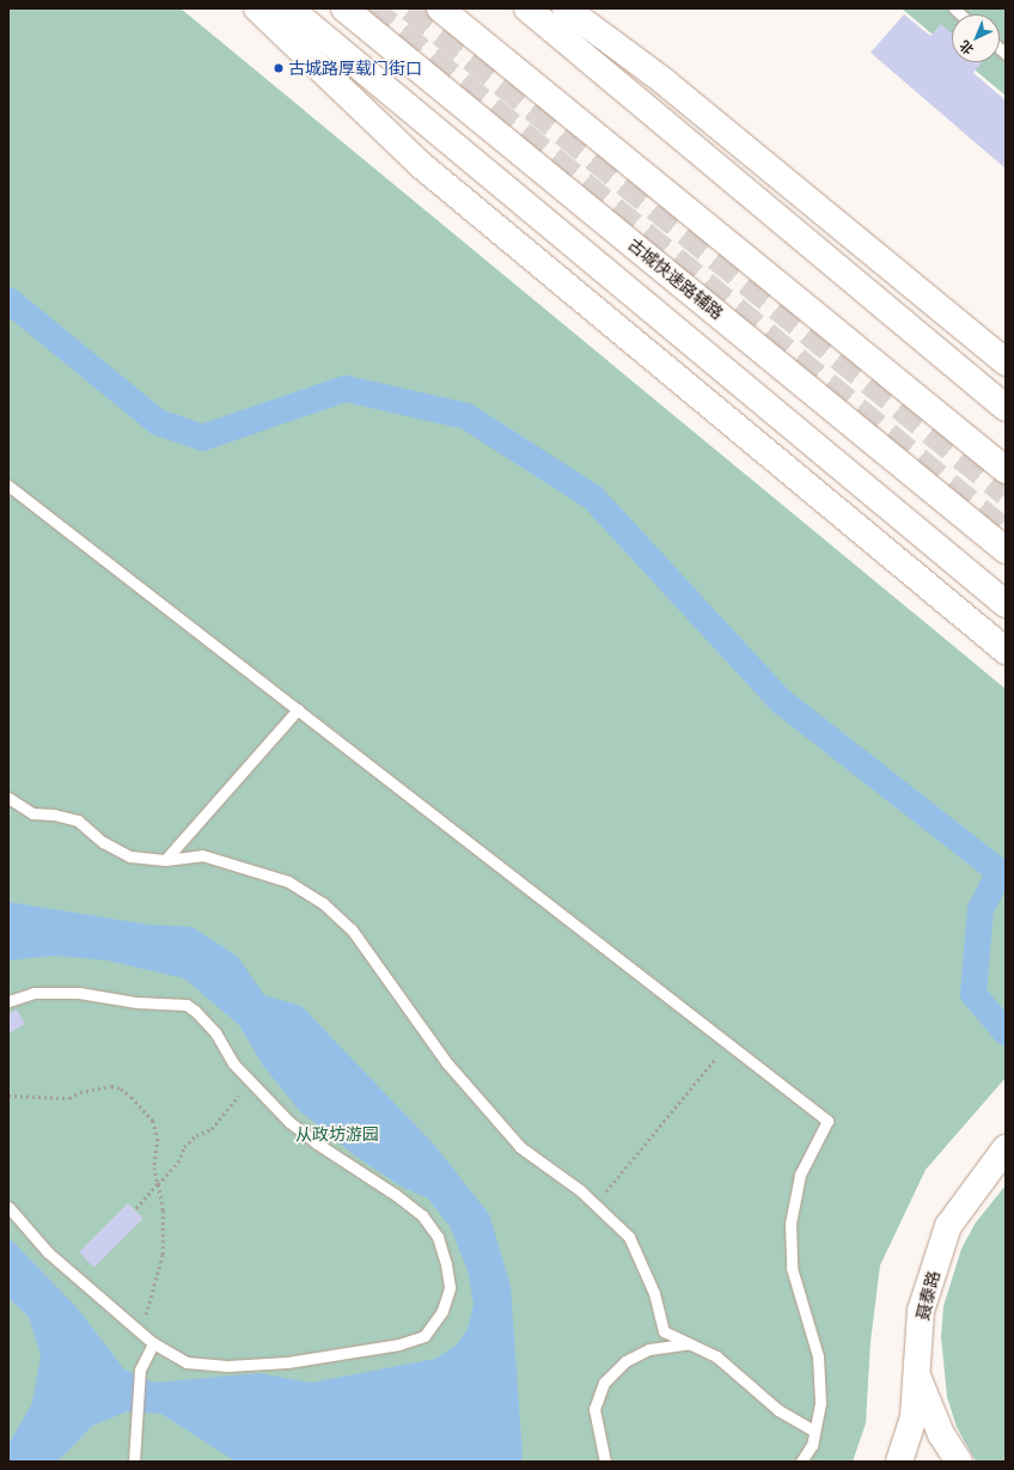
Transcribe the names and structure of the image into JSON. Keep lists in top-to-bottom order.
{
  "streets": {
    "main road": ["古城快速路辅路", "聂泰路"]
  },
  "parks": ["从政坊游园"],
  "places": ["古城路厚载门街口"],
  "north": "bottom left"
}
